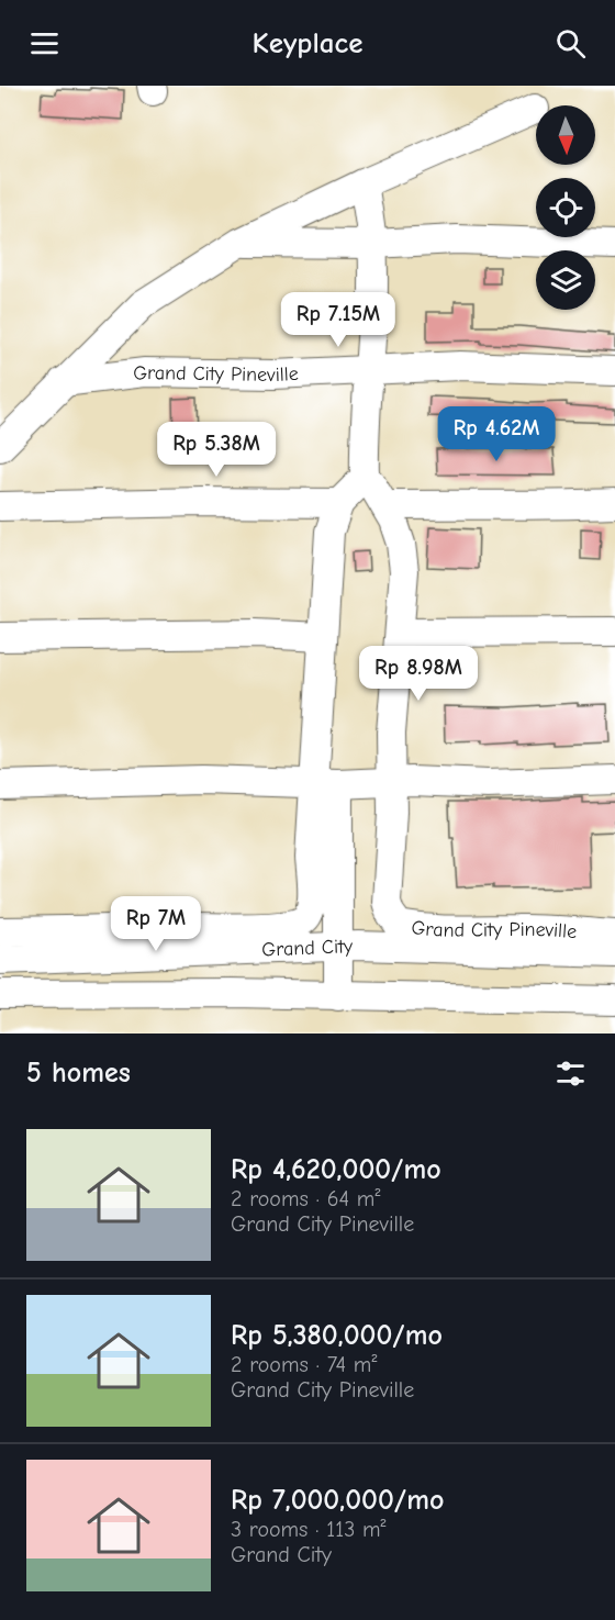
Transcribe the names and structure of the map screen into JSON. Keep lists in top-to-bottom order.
{
  "streets": {
    "street": ["Grand City Pineville", "Grand City"]
  },
  "north": "bottom",
  "page": {
    "header": "Keyplace",
    "price": [
      "Rp 7.15M",
      "Rp 4.62M",
      "Rp 5.38M",
      "Rp 8.98M",
      "Rp 7M"
    ],
    "heading": "5 homes",
    "list": [
      {
        "name": "Rp 4,620,000/mo",
        "note": "2 rooms · 64 m² · Grand City Pineville"
      },
      {
        "name": "Rp 5,380,000/mo",
        "note": "2 rooms · 74 m² · Grand City Pineville"
      },
      {
        "name": "Rp 7,000,000/mo",
        "note": "3 rooms · 113 m² · Grand City"
      }
    ]
  }
}
